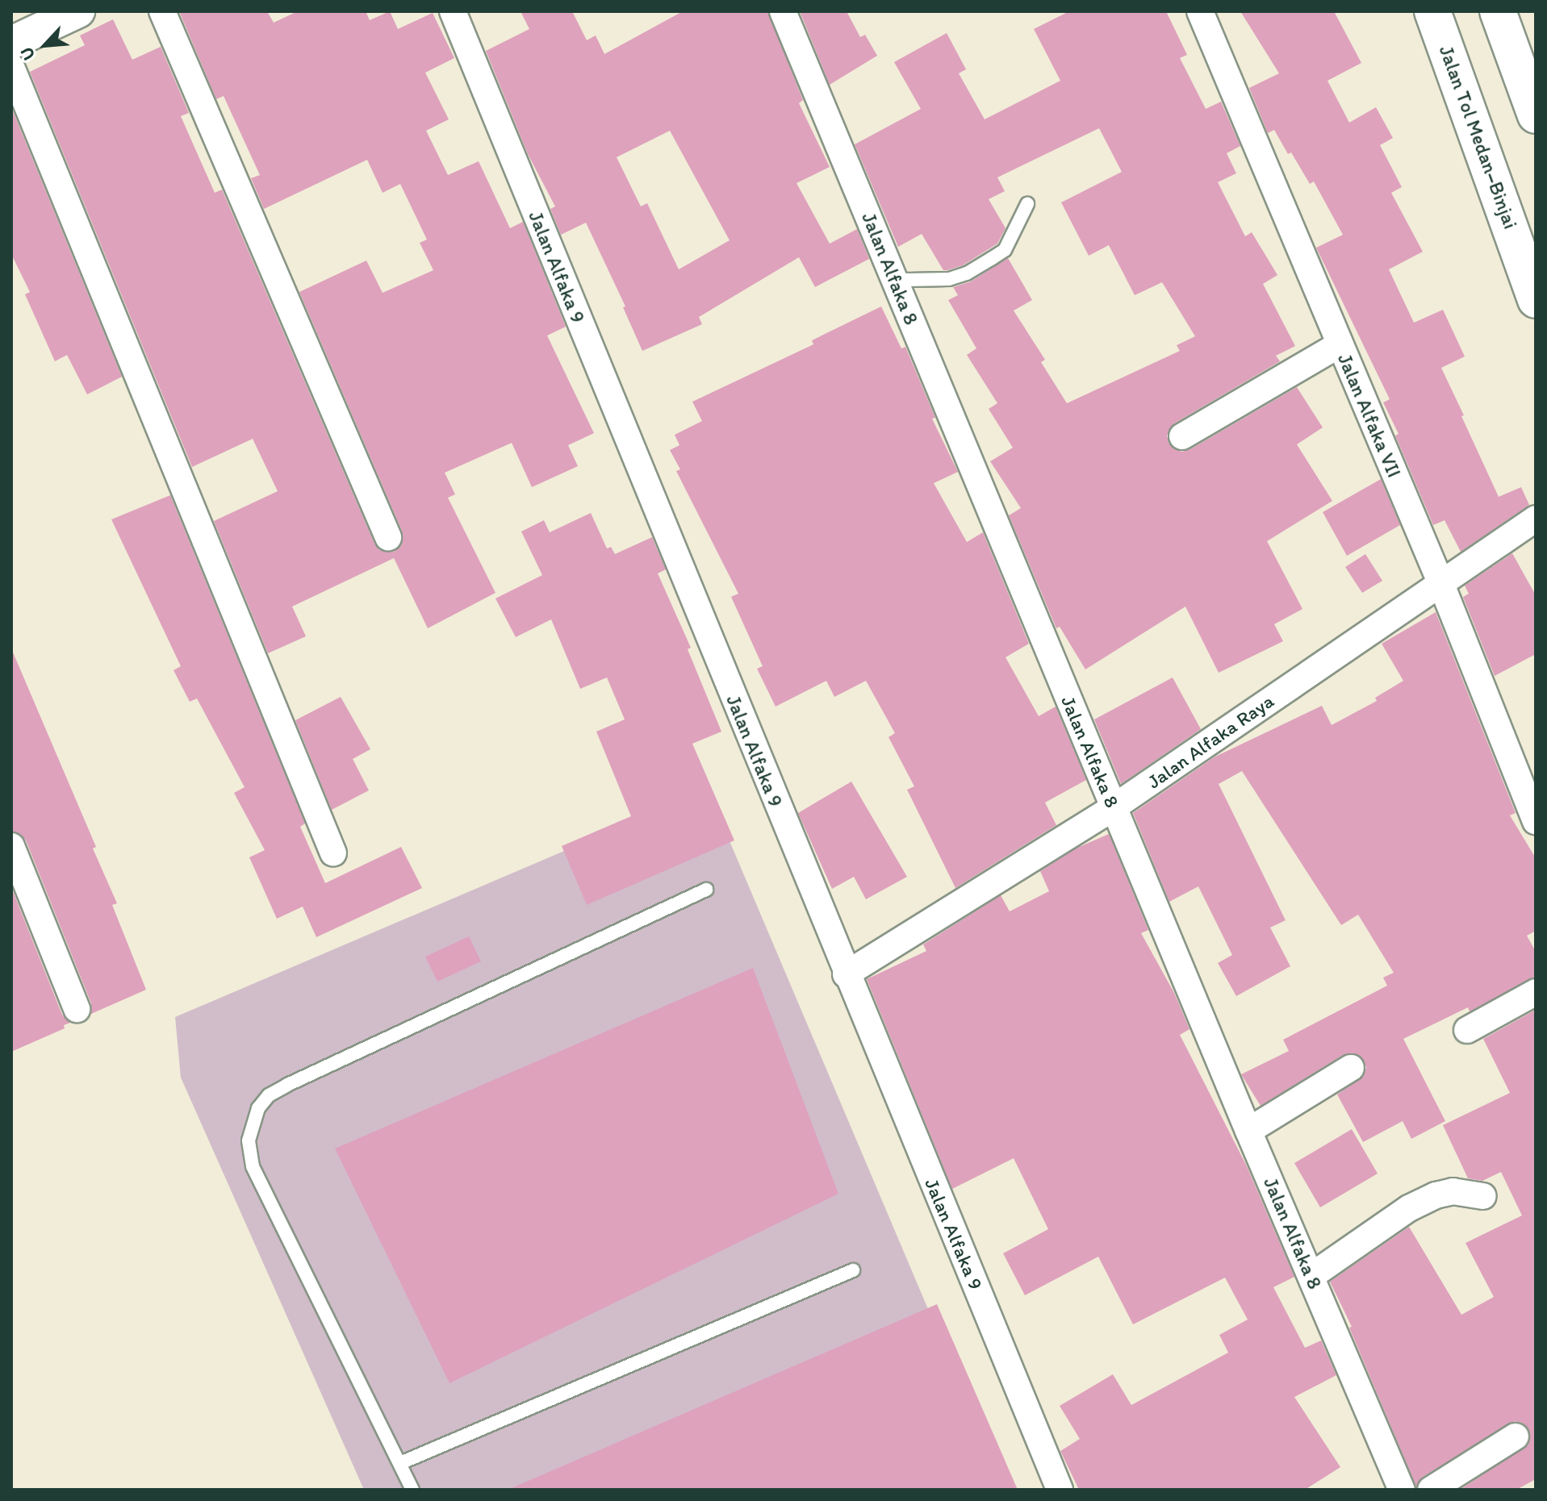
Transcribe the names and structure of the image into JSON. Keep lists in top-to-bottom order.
{
  "streets": {
    "highway": ["Jalan Tol Medan–Binjai"],
    "street": [
      "Jalan Alfaka 9",
      "Jalan Alfaka 8",
      "Jalan Alfaka VII",
      "Jalan Alfaka Raya"
    ]
  },
  "crossings": [
    ["Jalan Alfaka 9", "Jalan Alfaka Raya"],
    ["Jalan Alfaka 8", "Jalan Alfaka Raya"],
    ["Jalan Alfaka VII", "Jalan Alfaka Raya"]
  ],
  "north": "bottom left"
}
